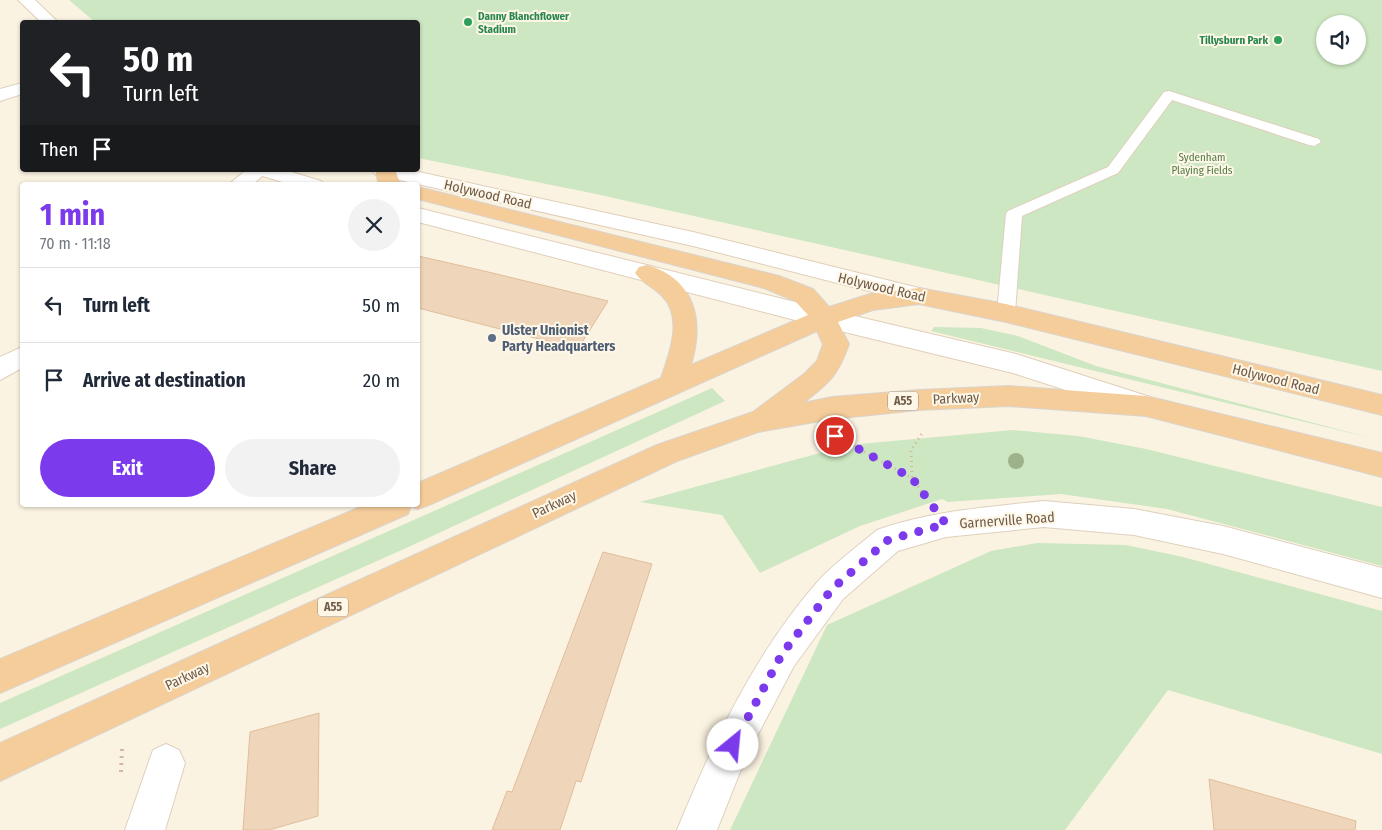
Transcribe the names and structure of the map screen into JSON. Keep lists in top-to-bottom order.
{
  "streets": {
    "highway": ["Holywood Road", "Parkway", "A55"],
    "main road": ["Garnerville Road"]
  },
  "crossings": [
    ["Parkway", "A55"]
  ],
  "parks": ["Sydenham Playing Fields"],
  "places": ["Danny Blanchflower Stadium", "Tillysburn Park", "Ulster Unionist Party Headquarters"],
  "page": {
    "turn": ["50 m", "Turn left"],
    "then": "Then",
    "heading": ["1 min", "70 m · 11:18"],
    "list": [
      {
        "name": "Turn left",
        "value": "50 m"
      },
      {
        "name": "Arrive at destination",
        "value": "20 m"
      }
    ],
    "buttons": ["Exit", "Share"]
  }
}
